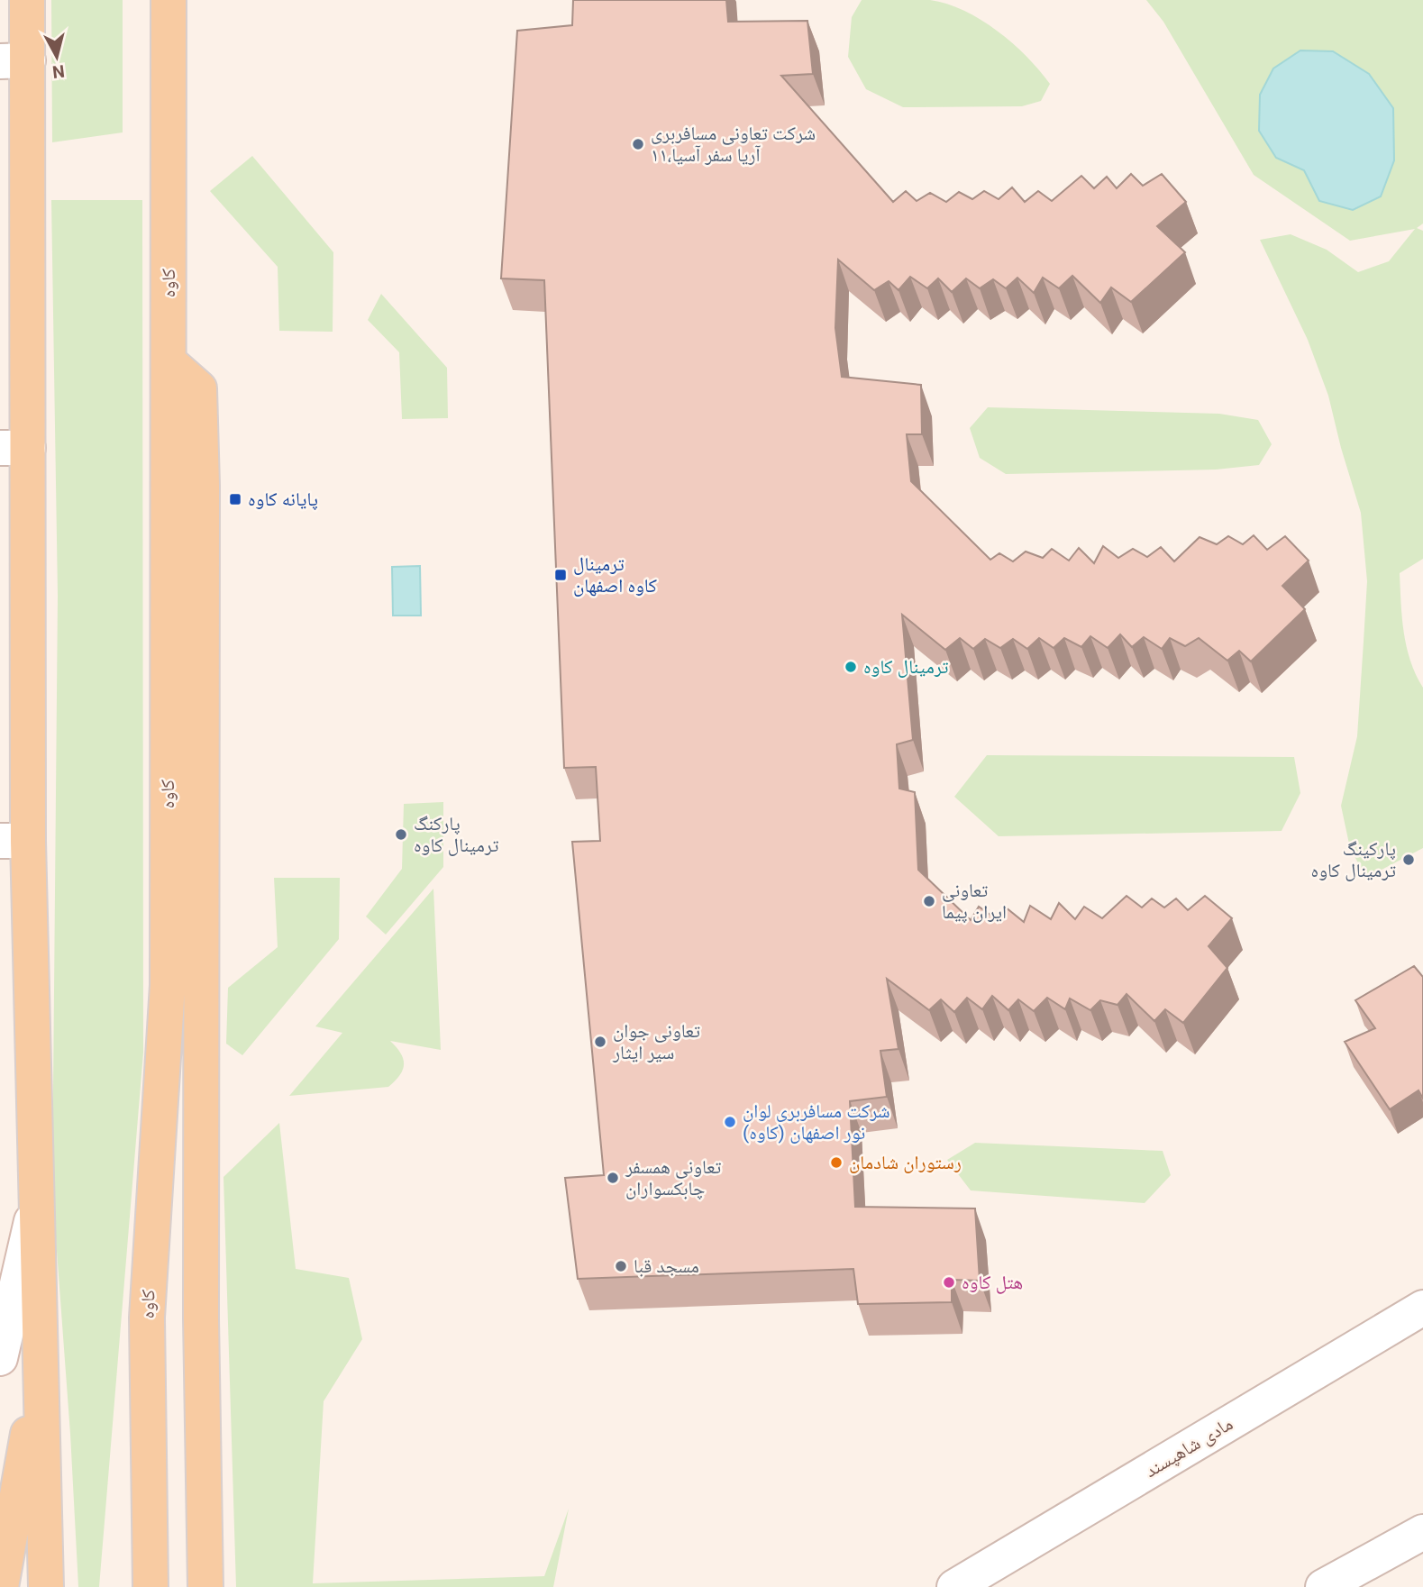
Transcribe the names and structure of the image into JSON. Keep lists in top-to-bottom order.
{
  "streets": {
    "main road": ["کاوه"],
    "street": ["مادی شاهپسند"]
  },
  "places": {
    "other": [
      "شرکت تعاونی مسافربری ۱۱،آریا سفر آسیا",
      "ترمینال کاوه",
      "پارکنگ ترمینال کاوه",
      "پارکینگ ترمینال کاوه",
      "تعاونی ایران پیما",
      "تعاونی جوان سیر ایثار",
      "شرکت مسافربری لوان نور اصفهان (کاوه)",
      "رستوران شادمان",
      "تعاونی همسفر چابکسواران",
      "مسجد قبا",
      "هتل کاوه"
    ],
    "transit": ["پایانه کاوه", "ترمینال کاوه اصفهان"]
  },
  "north": "bottom"
}
